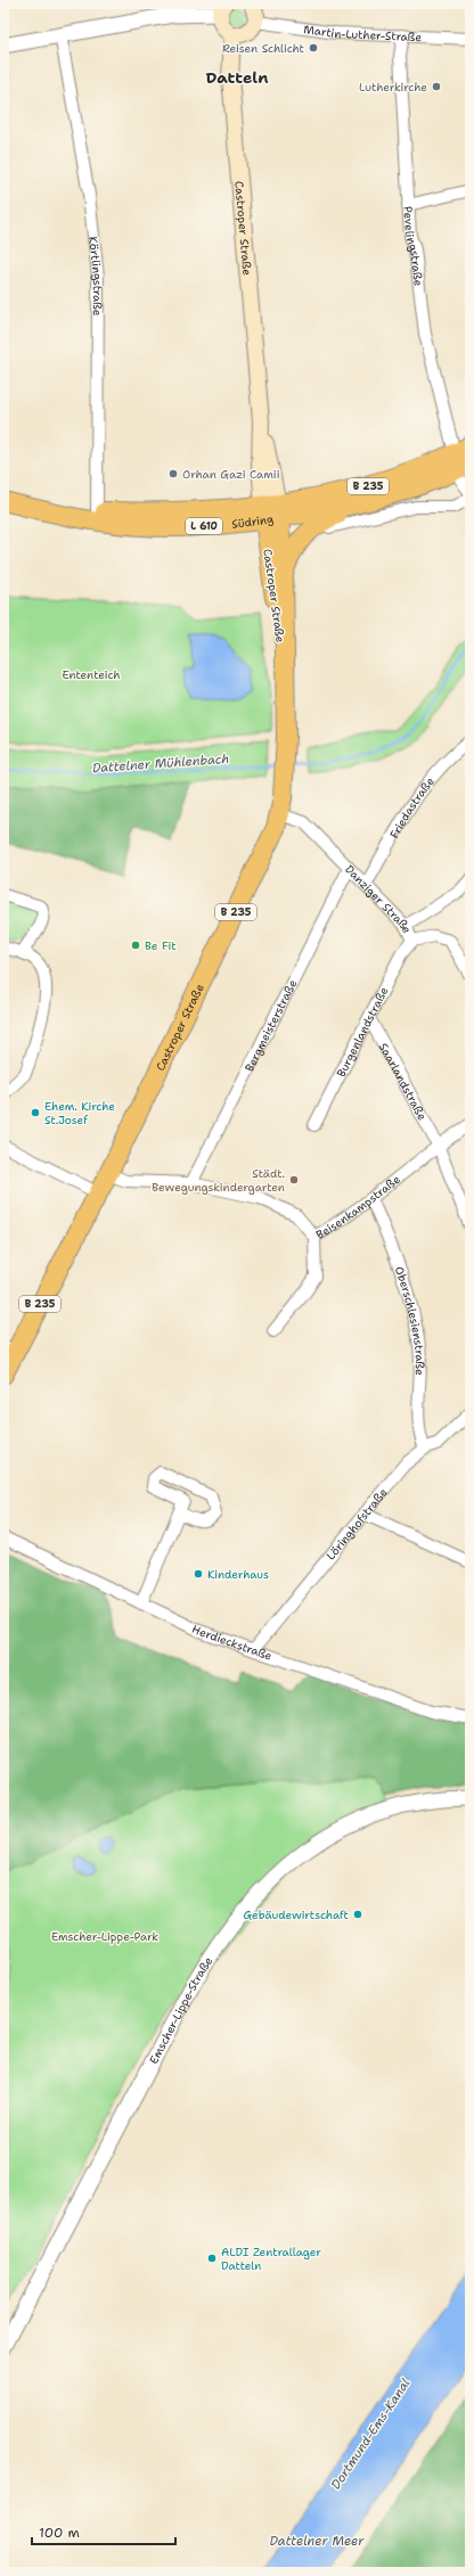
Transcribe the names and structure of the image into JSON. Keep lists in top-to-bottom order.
{
  "streets": {
    "main road": [
      "Castroper Straße",
      "B 235",
      "Südring",
      "L 610"
    ],
    "street": [
      "Martin-Luther-Straße",
      "Pevelingstraße",
      "Körtlingstraße",
      "Friedastraße",
      "Danziger Straße",
      "Bergmeisterstraße",
      "Burgenlandstraße",
      "Saarlandstraße",
      "Beisenkampstraße",
      "Oberschlesienstraße",
      "Löringhofstraße",
      "Herdieckstraße",
      "Emscher-Lippe-Straße"
    ]
  },
  "crossings": [
    ["Martin-Luther-Straße", "Pevelingstraße"],
    ["Castroper Straße", "B 235"],
    ["Castroper Straße", "Südring"],
    ["Castroper Straße", "Danziger Straße"],
    ["Castroper Straße", "Beisenkampstraße"],
    ["Pevelingstraße", "Südring"],
    ["Körtlingstraße", "Südring"],
    ["B 235", "Südring"],
    ["Friedastraße", "Danziger Straße"],
    ["Danziger Straße", "Bergmeisterstraße"],
    ["Danziger Straße", "Burgenlandstraße"],
    ["Bergmeisterstraße", "Beisenkampstraße"],
    ["Burgenlandstraße", "Saarlandstraße"],
    ["Saarlandstraße", "Beisenkampstraße"],
    ["Beisenkampstraße", "Oberschlesienstraße"],
    ["Oberschlesienstraße", "Löringhofstraße"],
    ["Löringhofstraße", "Herdieckstraße"]
  ],
  "districts": ["Datteln"],
  "water": ["Dattelner Mühlenbach", "Dortmund-Ems-Kanal", "Dattelner Meer"],
  "parks": ["Ententeich", "Emscher-Lippe-Park"],
  "places": [
    "Reisen Schlicht",
    "Lutherkirche",
    "Orhan Gazi Camii",
    "Be Fit",
    "Ehem. Kirche St.Josef",
    "Städt. Bewegungskindergarten",
    "Kinderhaus",
    "Gebäudewirtschaft",
    "ALDI Zentrallager Datteln"
  ],
  "scale_bar": "100 m"
}
